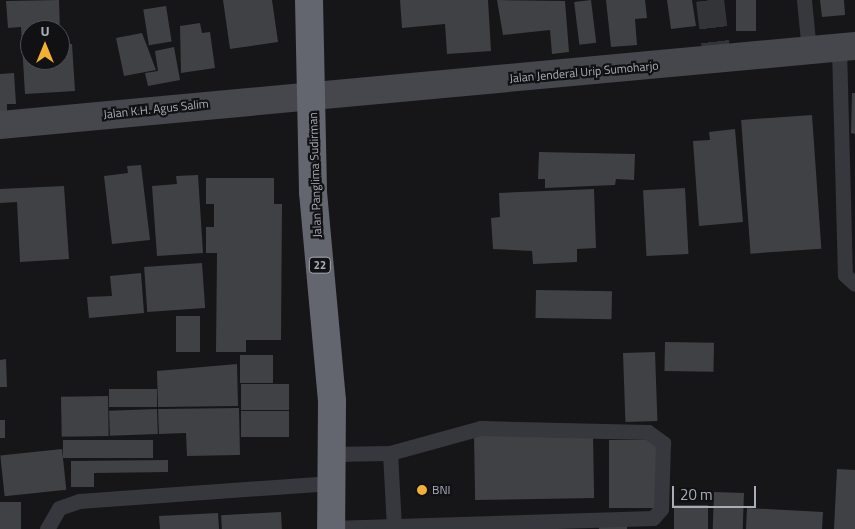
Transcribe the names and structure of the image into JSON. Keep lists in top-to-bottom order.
{
  "streets": {
    "highway": ["Jalan Panglima Sudirman", "22"],
    "street": ["Jalan Jenderal Urip Sumoharjo", "Jalan K.H. Agus Salim"]
  },
  "crossings": [
    ["Jalan Jenderal Urip Sumoharjo", "Jalan K.H. Agus Salim"],
    ["Jalan Jenderal Urip Sumoharjo", "Jalan Panglima Sudirman"],
    ["Jalan K.H. Agus Salim", "Jalan Panglima Sudirman"]
  ],
  "places": ["BNI"],
  "scale_bar": "20 m",
  "north": "top"
}
